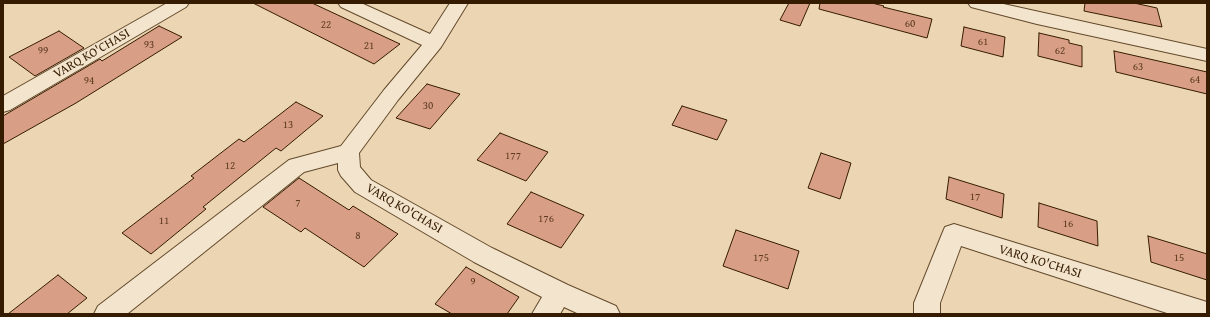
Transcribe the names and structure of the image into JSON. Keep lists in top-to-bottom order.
{
  "streets": {
    "street": ["VARQ KO'CHASI"]
  },
  "house_numbers": [
    "60",
    "22",
    "61",
    "93",
    "21",
    "99",
    "62",
    "63",
    "64",
    "94",
    "30",
    "13",
    "177",
    "12",
    "17",
    "7",
    "176",
    "11",
    "16",
    "8",
    "175",
    "15",
    "9"
  ]
}
